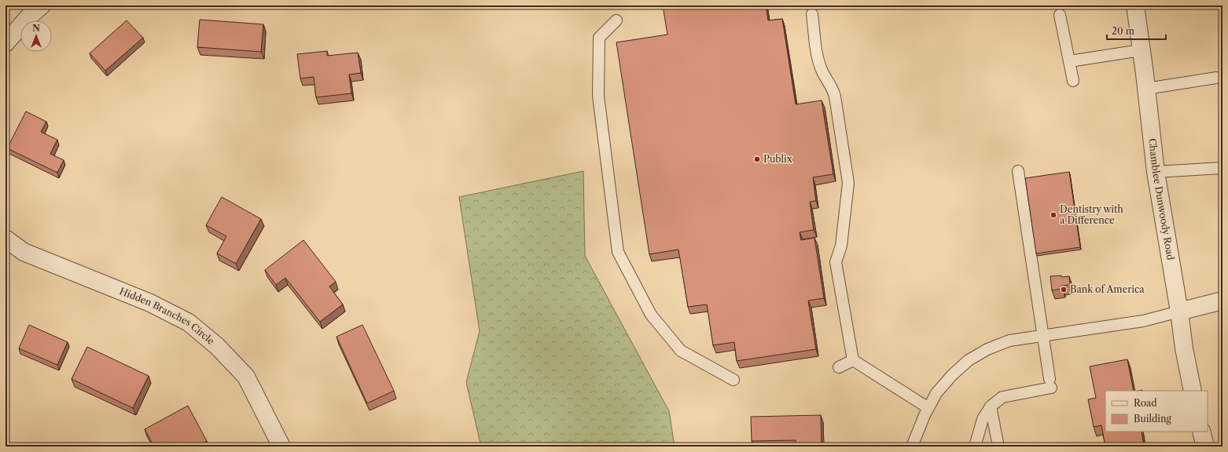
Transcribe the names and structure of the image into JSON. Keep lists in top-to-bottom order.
{
  "streets": {
    "street": ["Chamblee Dunwoody Road", "Hidden Branches Circle"]
  },
  "places": ["Publix", "Dentistry with a Difference", "Bank of America"],
  "legend": ["Road", "Building"],
  "scale_bar": "20 m",
  "north": "top"
}
